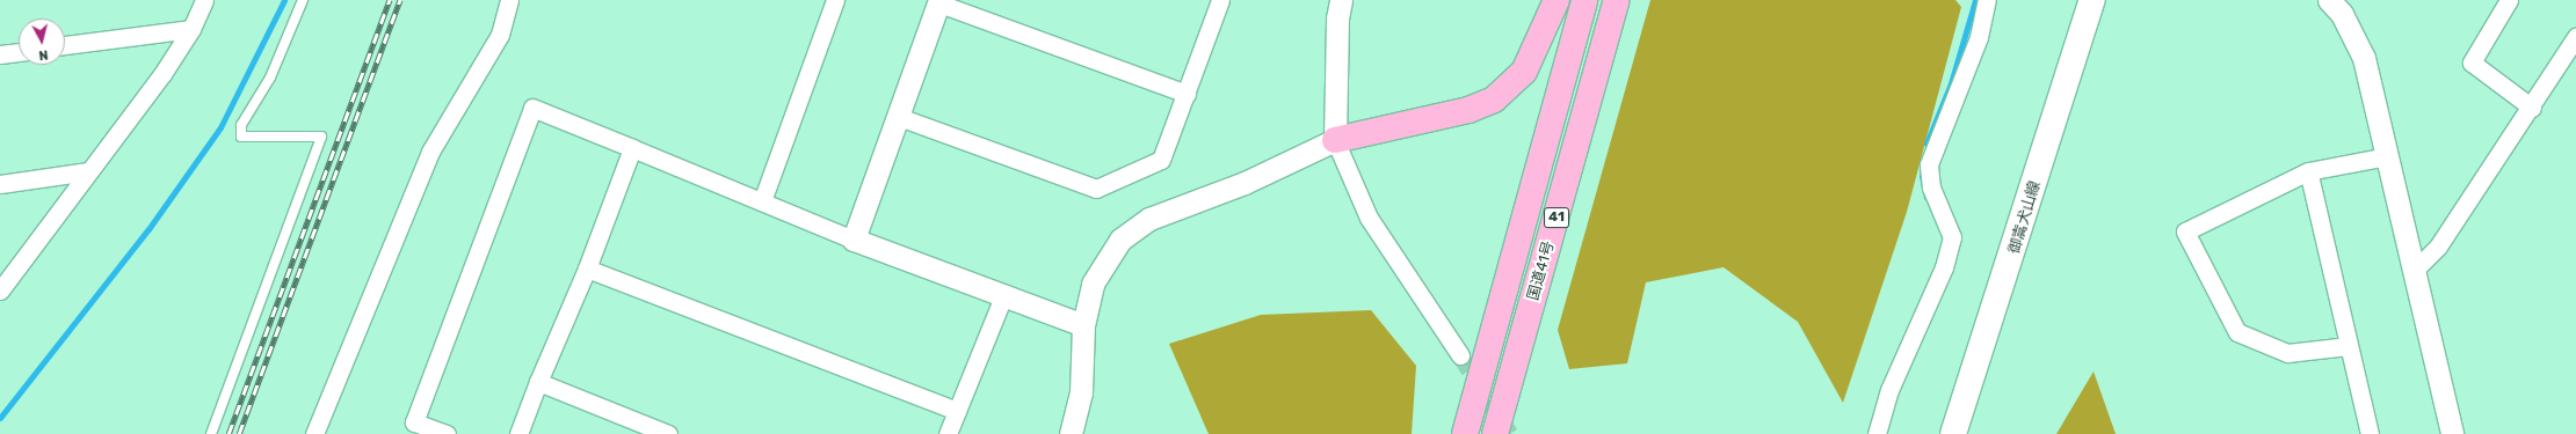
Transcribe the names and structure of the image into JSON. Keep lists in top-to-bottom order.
{
  "streets": {
    "highway": ["41", "国道41号"],
    "main road": ["御嵩犬山線"]
  },
  "north": "bottom"
}
